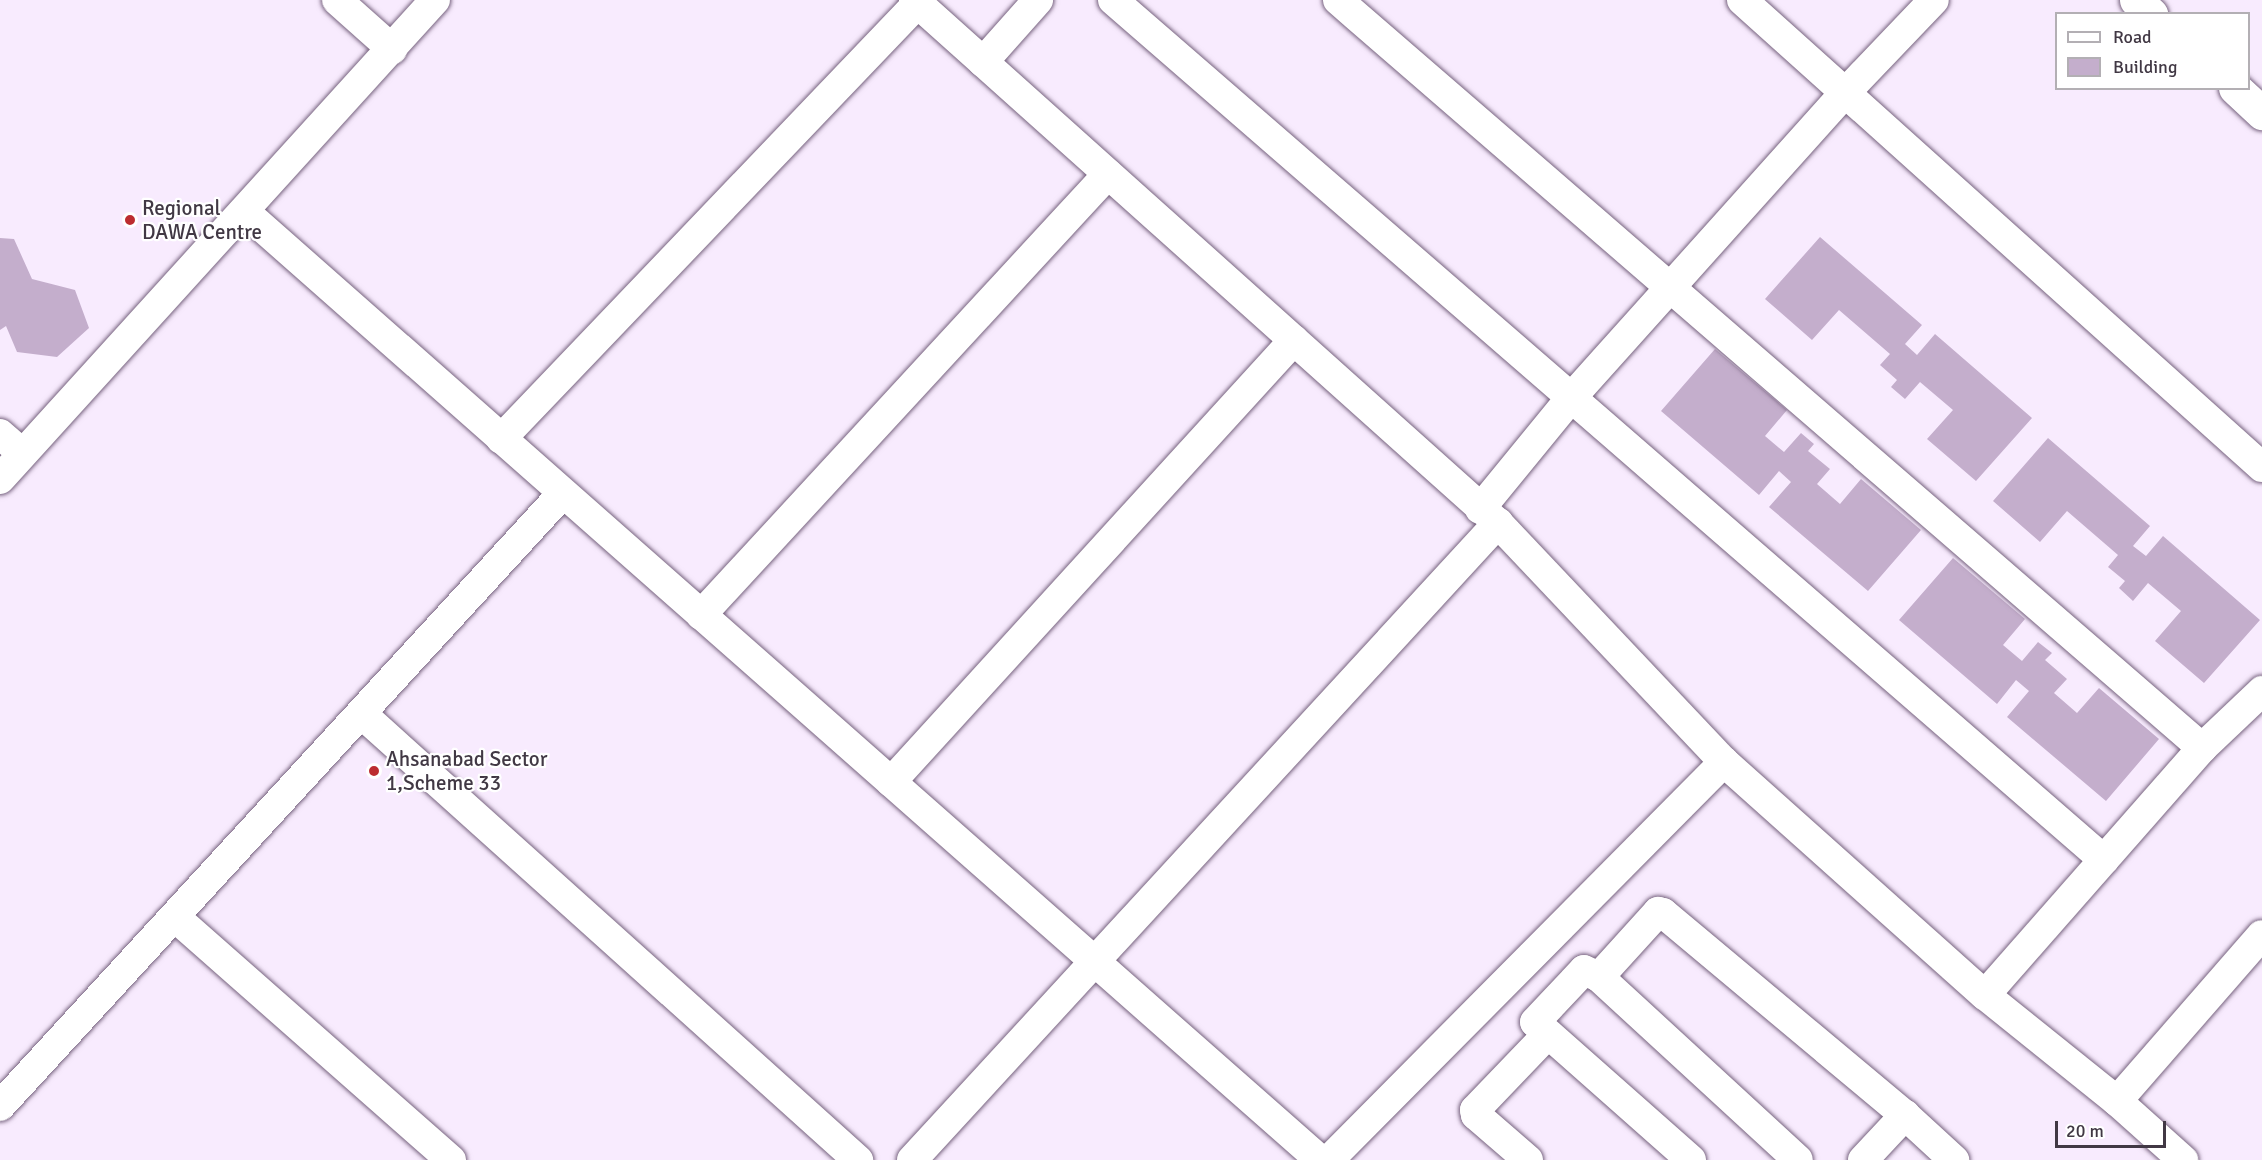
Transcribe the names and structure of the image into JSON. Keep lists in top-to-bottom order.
{
  "places": ["Regional DAWA Centre", "Ahsanabad Sector 1,Scheme 33"],
  "legend": ["Road", "Building"],
  "scale_bar": "20 m"
}
